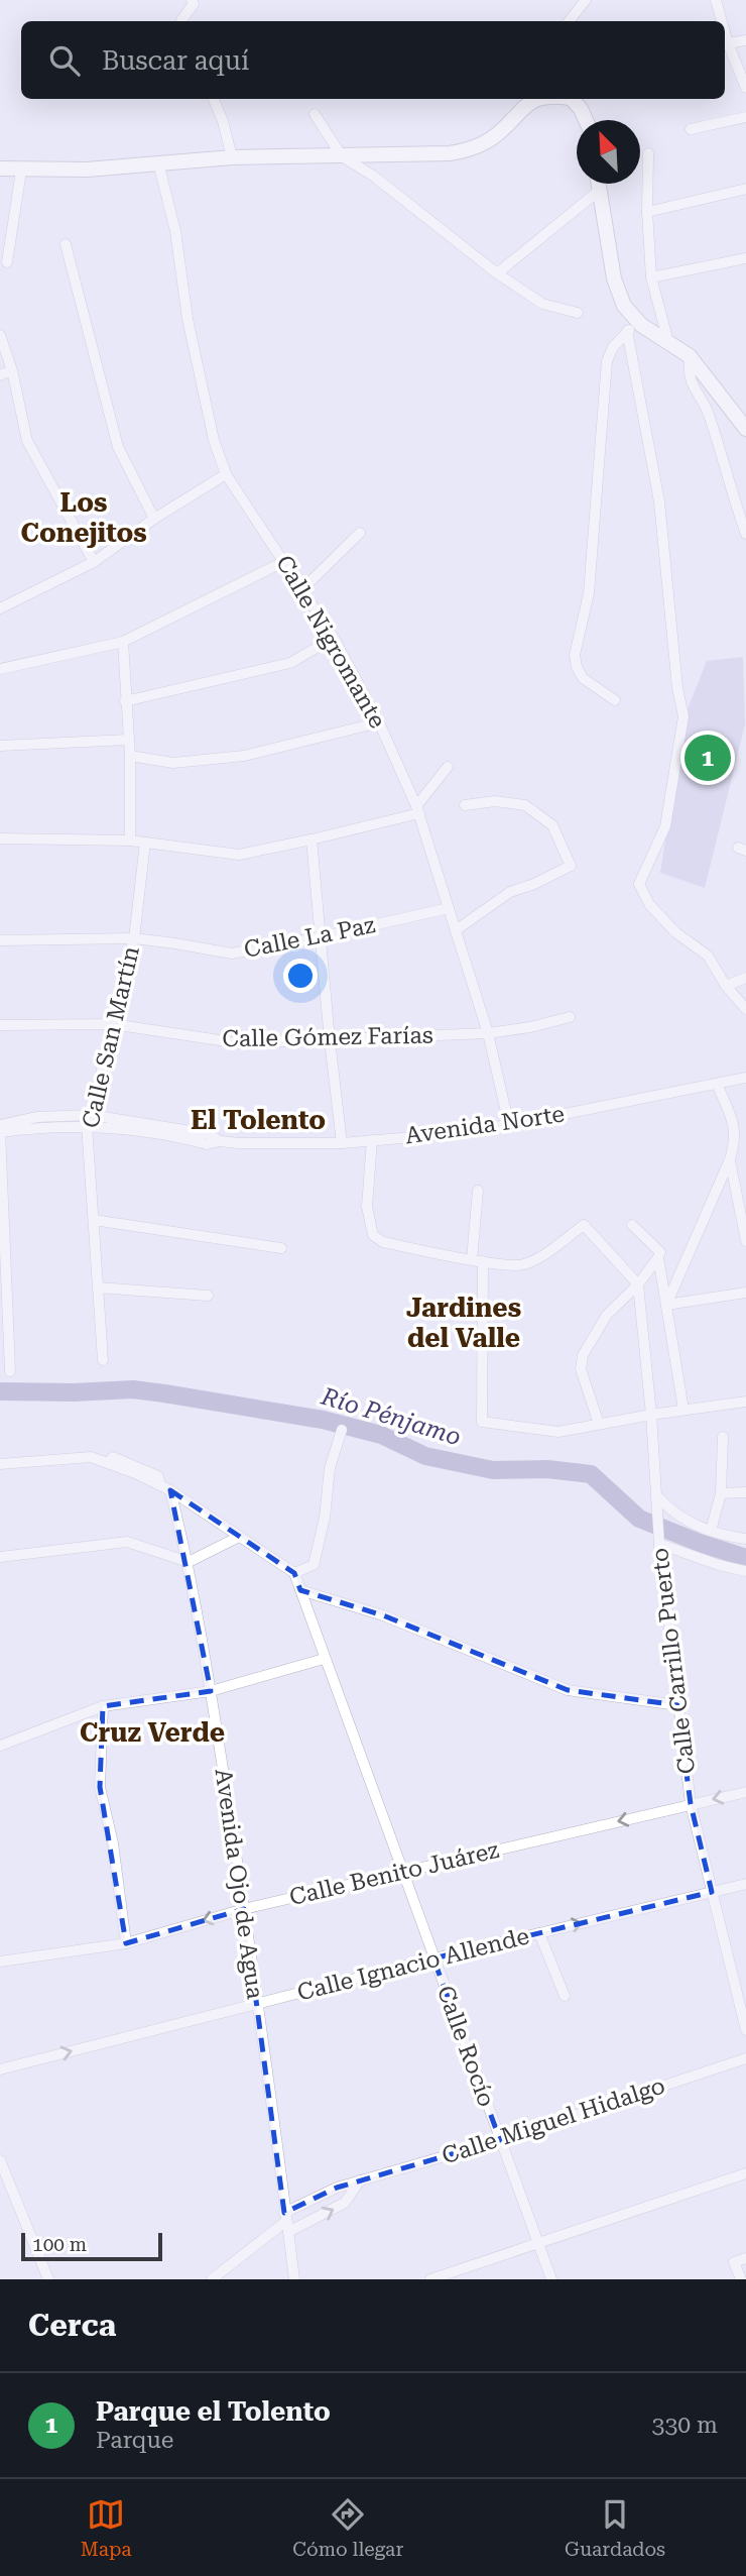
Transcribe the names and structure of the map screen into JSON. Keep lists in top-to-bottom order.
{
  "streets": {
    "street": [
      "Calle Nigromante",
      "Calle La Paz",
      "Calle San Martín",
      "Calle Gómez Farías",
      "Avenida Norte",
      "Calle Carrillo Puerto",
      "Calle Benito Juárez",
      "Avenida Ojo de Agua",
      "Calle Ignacio Allende",
      "Calle Rocío",
      "Calle Miguel Hidalgo"
    ]
  },
  "crossings": [
    ["Calle Nigromante", "Calle La Paz"],
    ["Calle Nigromante", "Calle Gómez Farías"],
    ["Calle Nigromante", "Avenida Norte"],
    ["Calle La Paz", "Calle San Martín"],
    ["Calle San Martín", "Calle Gómez Farías"],
    ["Calle San Martín", "Avenida Norte"],
    ["Calle Carrillo Puerto", "Calle Benito Juárez"],
    ["Calle Carrillo Puerto", "Calle Ignacio Allende"],
    ["Calle Benito Juárez", "Avenida Ojo de Agua"],
    ["Calle Benito Juárez", "Calle Rocío"],
    ["Avenida Ojo de Agua", "Calle Ignacio Allende"],
    ["Avenida Ojo de Agua", "Calle Miguel Hidalgo"],
    ["Calle Ignacio Allende", "Calle Rocío"],
    ["Calle Rocío", "Calle Miguel Hidalgo"]
  ],
  "one_way": ["Calle Benito Juárez", "Calle Ignacio Allende"],
  "districts": [
    "Los Conejitos",
    "El Tolento",
    "Jardines del Valle",
    "Cruz Verde"
  ],
  "water": ["Río Pénjamo"],
  "scale_bar": "100 m",
  "north": "top left",
  "page": {
    "search": "Buscar aquí",
    "pins": "1",
    "scale": "100 m",
    "heading": "Cerca",
    "list": [
      {
        "mark": "1",
        "name": "Parque el Tolento",
        "note": "Parque",
        "value": "330 m"
      }
    ],
    "nav": ["Mapa", "Cómo llegar", "Guardados"]
  }
}
